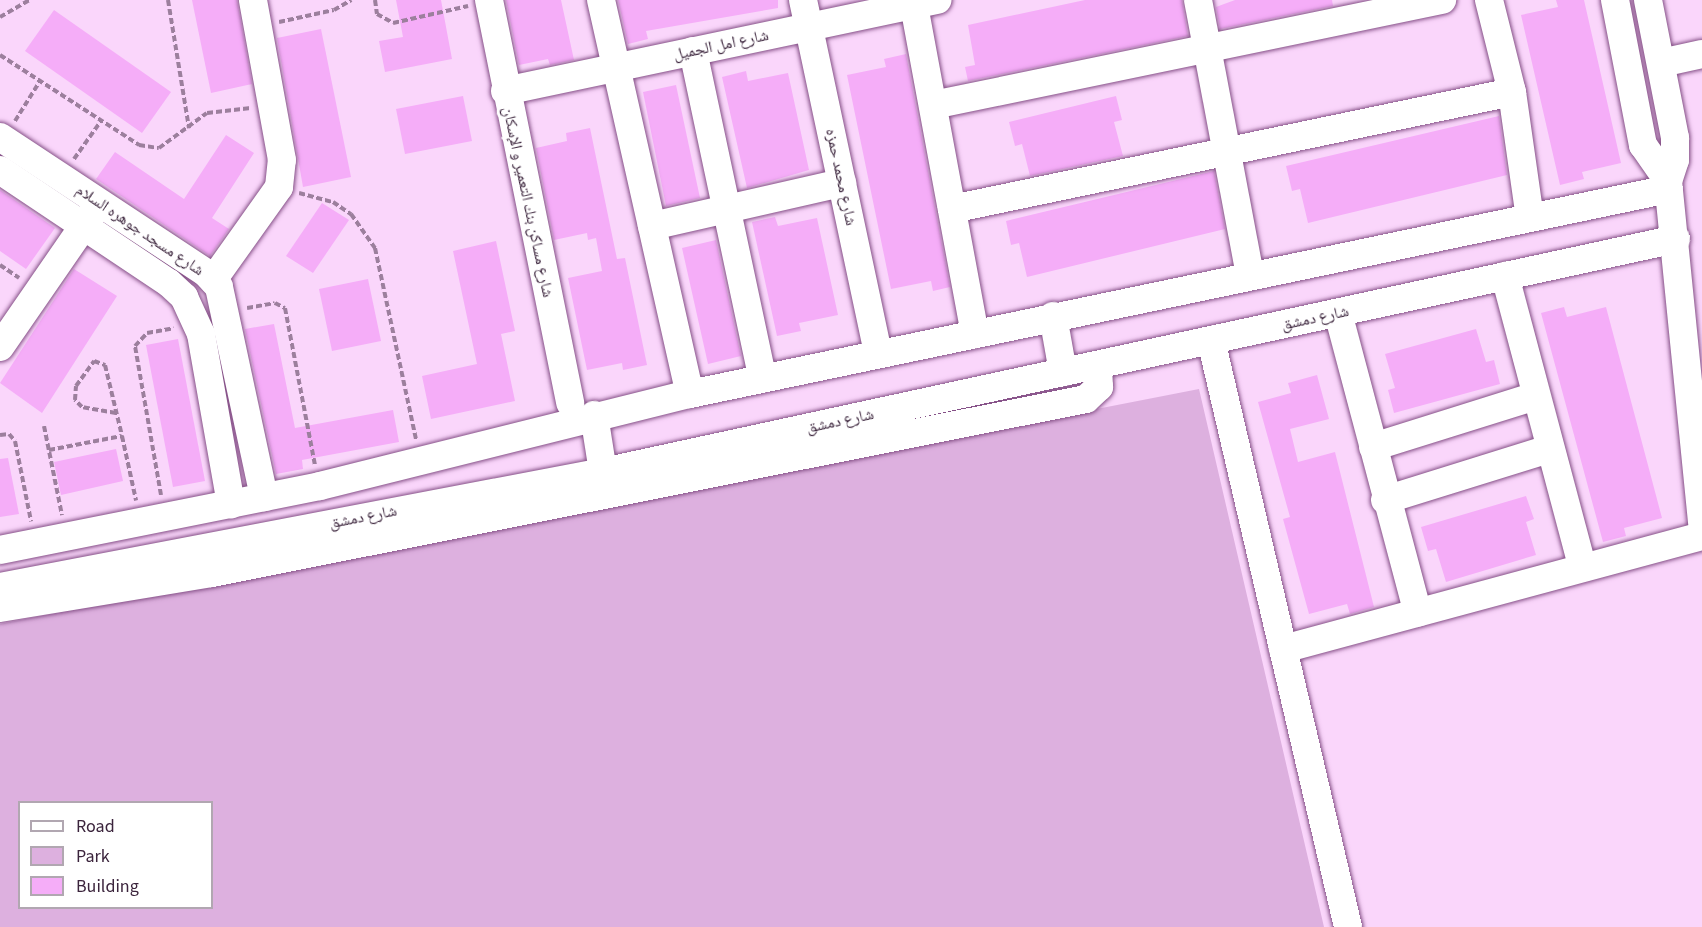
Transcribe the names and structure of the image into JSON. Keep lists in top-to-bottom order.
{
  "streets": {
    "street": [
      "شارع امل الجميل",
      "شارع محمد حمزه",
      "شارع مساكن بنك التعمير و الإسكان",
      "شارع مسجد جوهره السلام",
      "شارع دمشق"
    ]
  },
  "crossings": [
    ["شارع امل الجميل", "شارع محمد حمزه"],
    ["شارع امل الجميل", "شارع مساكن بنك التعمير و الإسكان"],
    ["شارع مساكن بنك التعمير و الإسكان", "شارع دمشق"]
  ],
  "legend": ["Road", "Park", "Building"]
}
